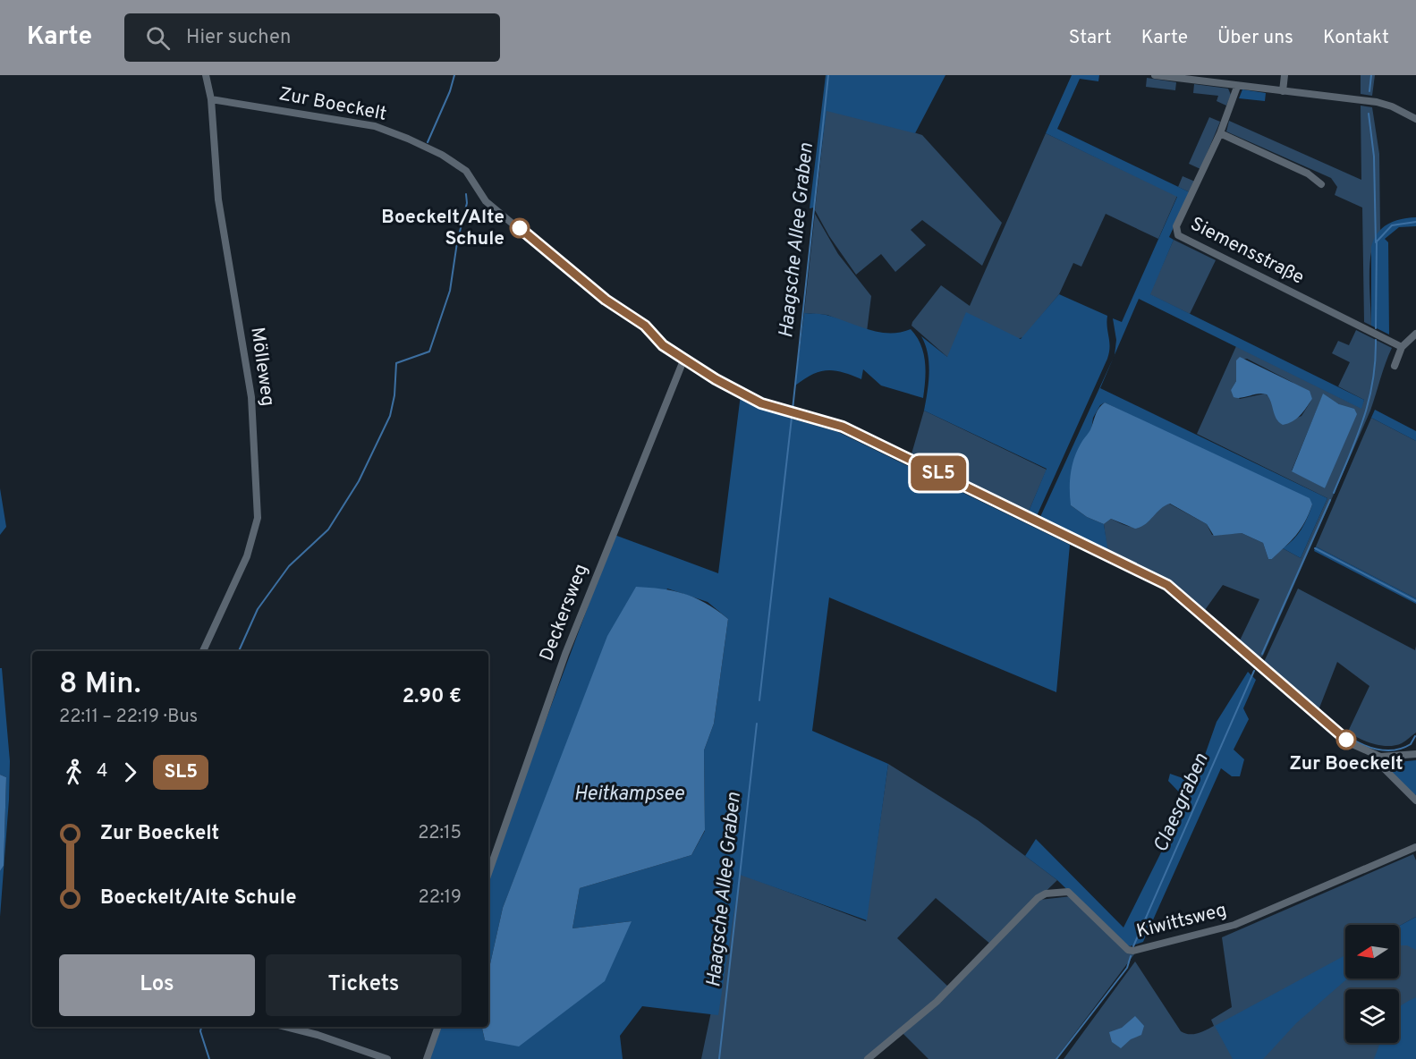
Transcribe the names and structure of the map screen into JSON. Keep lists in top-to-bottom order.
{
  "streets": {
    "street": [
      "Zur Boeckelt",
      "Siemensstraße",
      "Mölleweg",
      "Deckersweg",
      "Kiwittsweg"
    ]
  },
  "crossings": [
    ["Zur Boeckelt", "Mölleweg"],
    ["Zur Boeckelt", "Deckersweg"]
  ],
  "water": ["Haagsche Allee Graben", "Heitkampsee", "Claesgraben"],
  "places": ["Boeckelt/Alte Schule", "Zur Boeckelt"],
  "lines": ["bus line SL5"],
  "north": "left",
  "page": {
    "header": "Karte",
    "search": "Hier suchen",
    "nav": [
      "Start",
      "Karte",
      "Über uns",
      "Kontakt"
    ],
    "on_map": "SL5",
    "heading": ["8 Min.", "22:11 – 22:19 · Bus", "2.90 €"],
    "legs": ["4", "SL5"],
    "list": [
      {
        "name": "Zur Boeckelt",
        "value": "22:15"
      },
      {
        "name": "Boeckelt/Alte Schule",
        "value": "22:19"
      }
    ],
    "buttons": ["Los", "Tickets"]
  }
}
